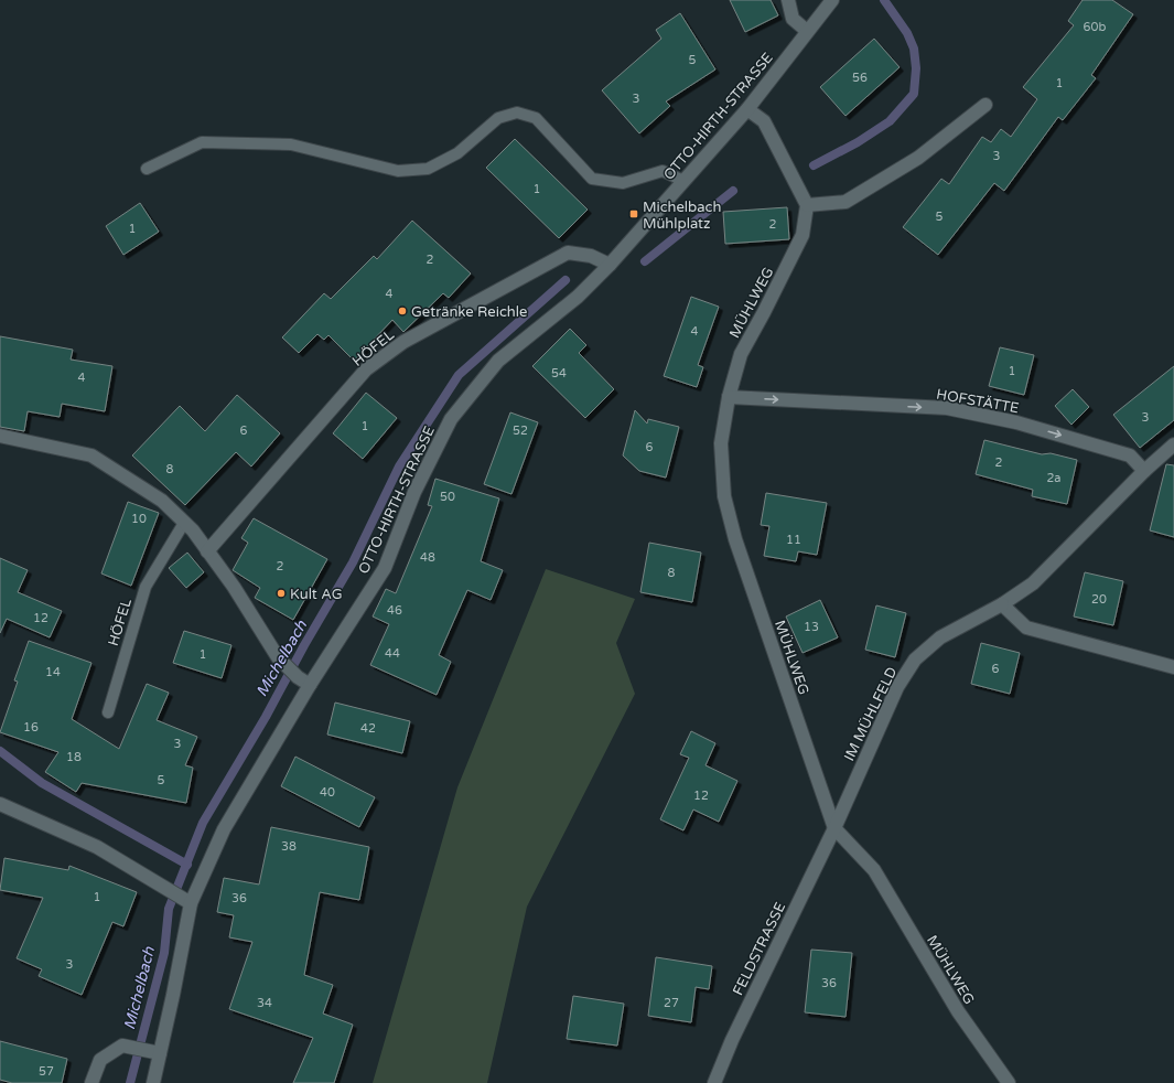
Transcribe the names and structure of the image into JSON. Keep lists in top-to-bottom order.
{
  "streets": {
    "street": [
      "OTTO-HIRTH-STRASSE",
      "MÜHLWEG",
      "HÖFEL",
      "HOFSTÄTTE",
      "IM MÜHLFELD",
      "FELDSTRASSE"
    ]
  },
  "crossings": [
    ["OTTO-HIRTH-STRASSE", "HÖFEL"],
    ["MÜHLWEG", "HOFSTÄTTE"],
    ["MÜHLWEG", "IM MÜHLFELD"],
    ["MÜHLWEG", "FELDSTRASSE"],
    ["HOFSTÄTTE", "IM MÜHLFELD"],
    ["IM MÜHLFELD", "FELDSTRASSE"]
  ],
  "one_way": ["HOFSTÄTTE"],
  "water": ["Michelbach"],
  "places": {
    "transit": ["Michelbach Mühlplatz"],
    "other": ["Getränke Reichle", "Kult AG"]
  },
  "house_numbers": [
    "60b",
    "5",
    "56",
    "1",
    "3",
    "3",
    "1",
    "5",
    "2",
    "1",
    "2",
    "4",
    "4",
    "1",
    "54",
    "4",
    "3",
    "1",
    "6",
    "52",
    "6",
    "2",
    "8",
    "2a",
    "50",
    "10",
    "11",
    "48",
    "2",
    "8",
    "20",
    "46",
    "12",
    "13",
    "44",
    "1",
    "6",
    "14",
    "16",
    "42",
    "3",
    "18",
    "5",
    "40",
    "12",
    "38",
    "1",
    "36",
    "3",
    "36",
    "34",
    "27",
    "57"
  ]
}
